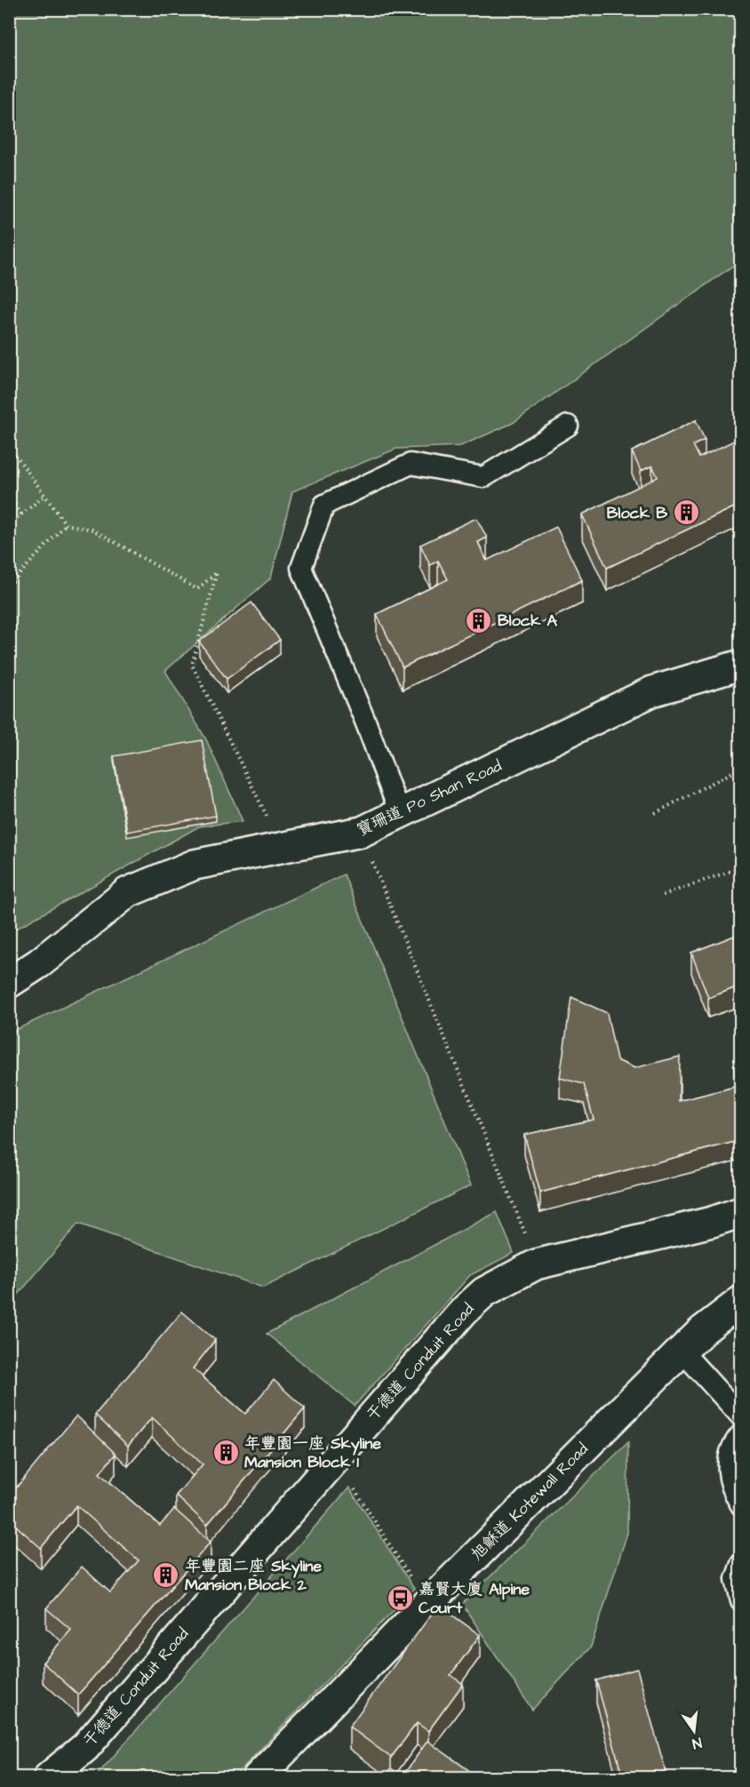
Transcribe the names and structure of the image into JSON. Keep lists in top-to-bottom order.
{
  "streets": {
    "street": ["寶珊道 Po Shan Road", "干德道 Conduit Road", "旭龢道 Kotewall Road"]
  },
  "places": {
    "building": [
      "Block B",
      "Block A",
      "年豐園一座 Skyline Mansion Block 1",
      "年豐園二座 Skyline Mansion Block 2"
    ],
    "bus stop": ["嘉賢大廈 Alpine Court"]
  },
  "north": "bottom"
}
